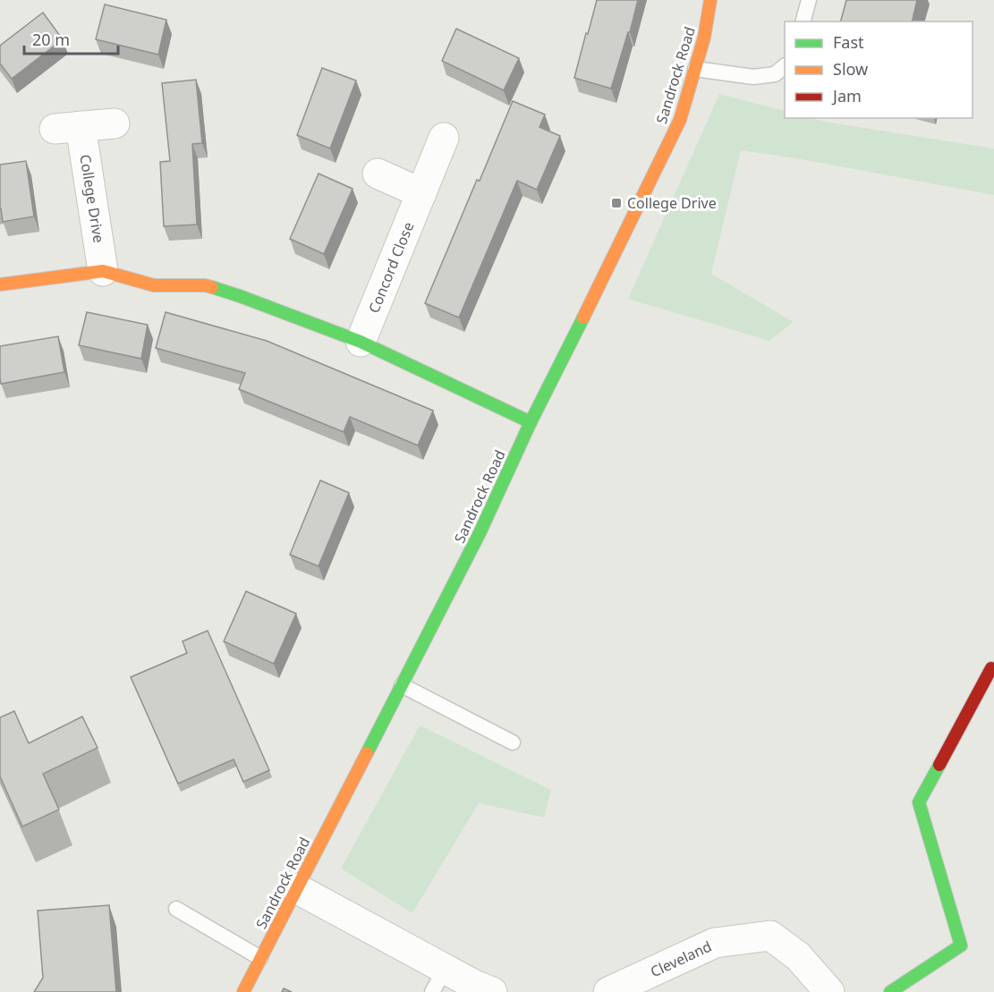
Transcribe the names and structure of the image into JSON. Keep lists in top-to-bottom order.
{
  "streets": {
    "street": [
      "Sandrock Road",
      "College Drive",
      "Concord Close",
      "Cleveland"
    ]
  },
  "places": {
    "transit": ["College Drive"]
  },
  "legend": ["Fast", "Slow", "Jam"],
  "scale_bar": "20 m"
}
